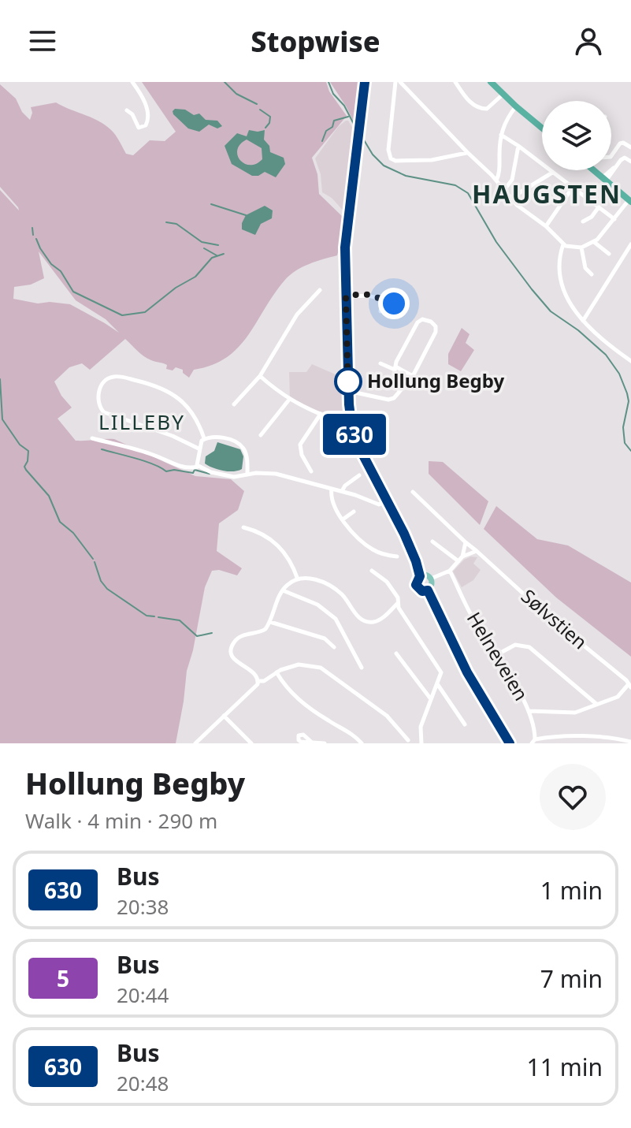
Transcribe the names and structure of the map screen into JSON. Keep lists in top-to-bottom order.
{
  "streets": {
    "street": ["Sølvstien", "Helneveien"]
  },
  "districts": ["HAUGSTEN", "LILLEBY"],
  "places": ["Hollung Begby"],
  "lines": ["bus line 630"],
  "page": {
    "header": "Stopwise",
    "on_map": "630",
    "heading": ["Hollung Begby", "Walk · 4 min · 290 m"],
    "list": [
      {
        "mark": "630",
        "name": "Bus",
        "note": "20:38",
        "value": "1 min"
      },
      {
        "mark": "5",
        "name": "Bus",
        "note": "20:44",
        "value": "7 min"
      },
      {
        "mark": "630",
        "name": "Bus",
        "note": "20:48",
        "value": "11 min"
      }
    ]
  }
}
